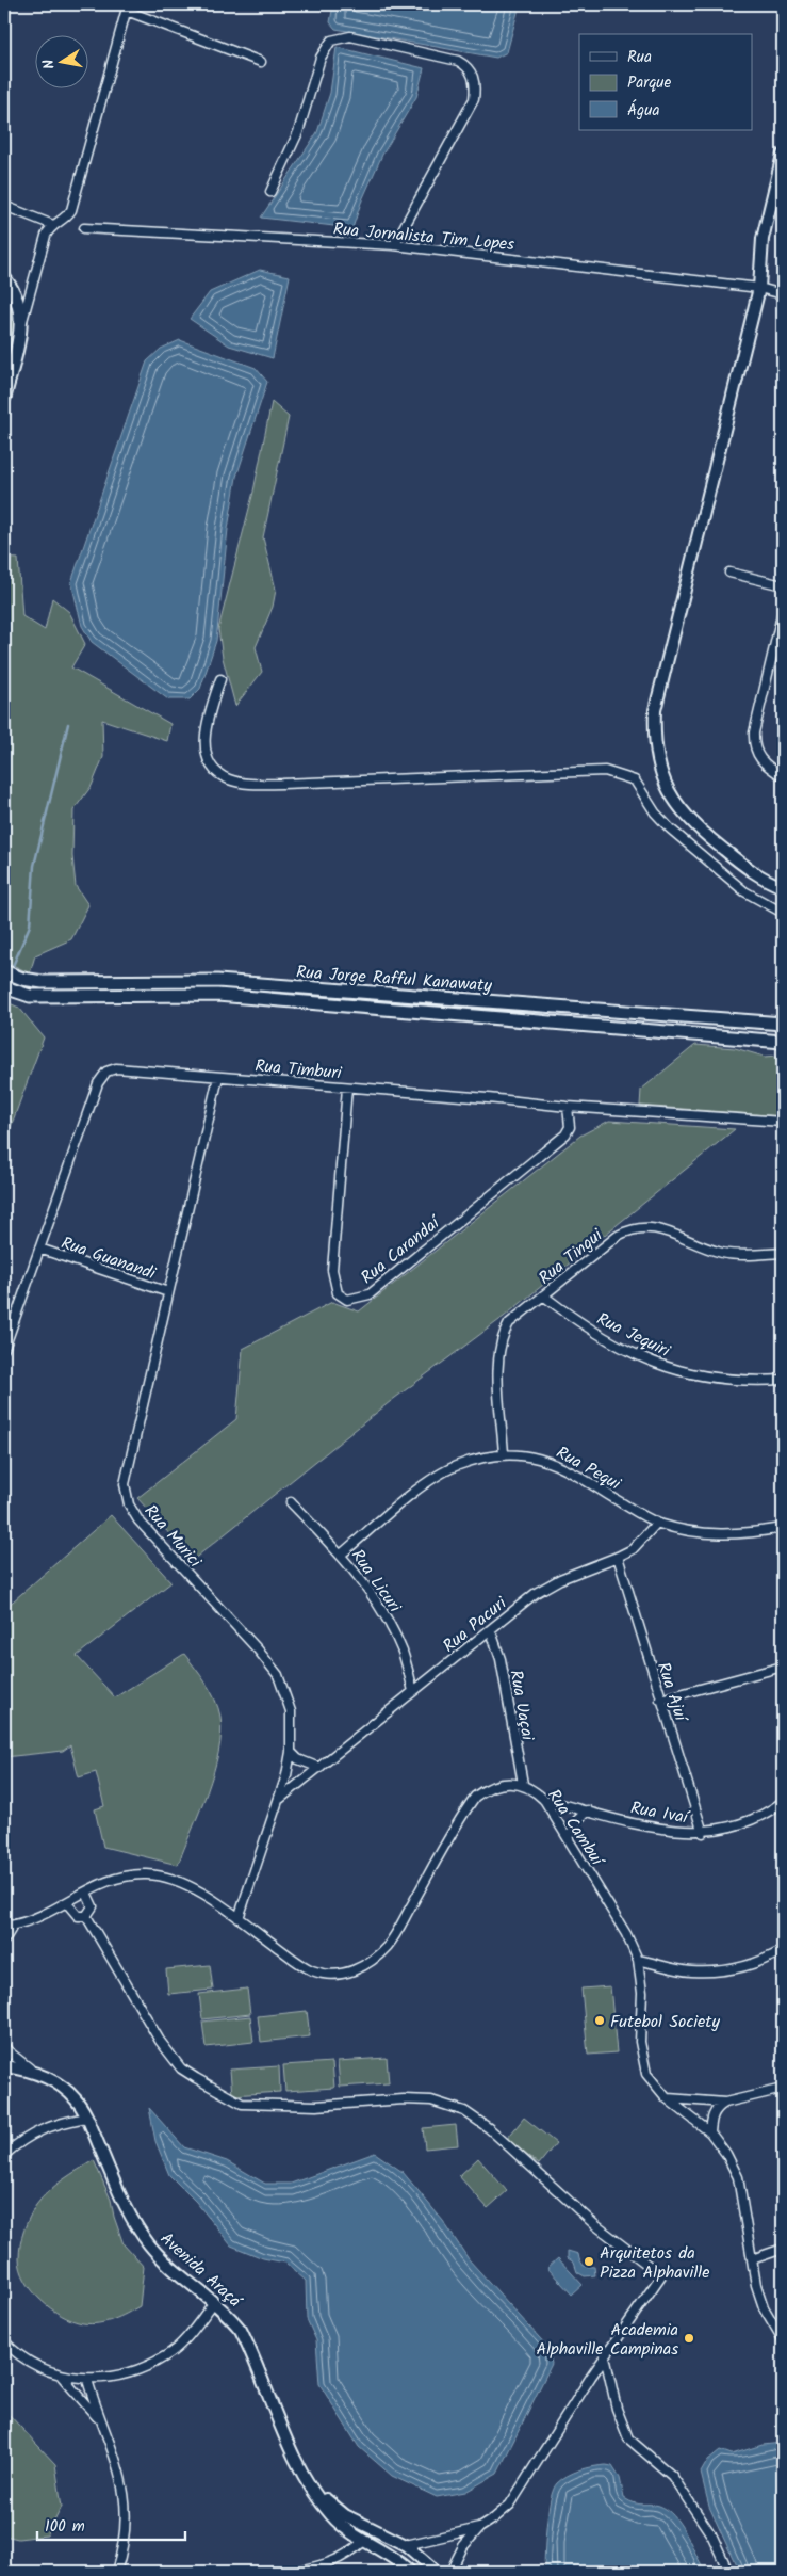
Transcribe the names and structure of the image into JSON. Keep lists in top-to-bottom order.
{
  "streets": {
    "main road": ["Rua Jorge Rafful Kanawaty"],
    "street": [
      "Rua Jornalista Tim Lopes",
      "Rua Timburi",
      "Rua Carandaí",
      "Rua Tingui",
      "Rua Guanandi",
      "Rua Jequiri",
      "Rua Pequi",
      "Rua Murici",
      "Rua Licuri",
      "Rua Pacuri",
      "Rua Ajuí",
      "Rua Uaçai",
      "Rua Ivaí",
      "Rua Cambuí",
      "Avenida Araçá"
    ]
  },
  "crossings": [
    ["Rua Timburi", "Rua Carandaí"],
    ["Rua Timburi", "Rua Guanandi"],
    ["Rua Timburi", "Rua Murici"],
    ["Rua Tingui", "Rua Jequiri"],
    ["Rua Tingui", "Rua Pequi"],
    ["Rua Guanandi", "Rua Murici"],
    ["Rua Pequi", "Rua Licuri"],
    ["Rua Pequi", "Rua Pacuri"],
    ["Rua Murici", "Rua Pacuri"],
    ["Rua Murici", "Rua Cambuí"],
    ["Rua Licuri", "Rua Pacuri"],
    ["Rua Pacuri", "Rua Ajuí"],
    ["Rua Pacuri", "Rua Uaçai"],
    ["Rua Ajuí", "Rua Ivaí"],
    ["Rua Uaçai", "Rua Cambuí"],
    ["Rua Ivaí", "Rua Cambuí"]
  ],
  "places": ["Futebol Society", "Arquitetos da Pizza Alphaville", "Academia Alphaville Campinas"],
  "legend": ["Rua", "Parque", "Água"],
  "scale_bar": "100 m",
  "north": "left"
}
